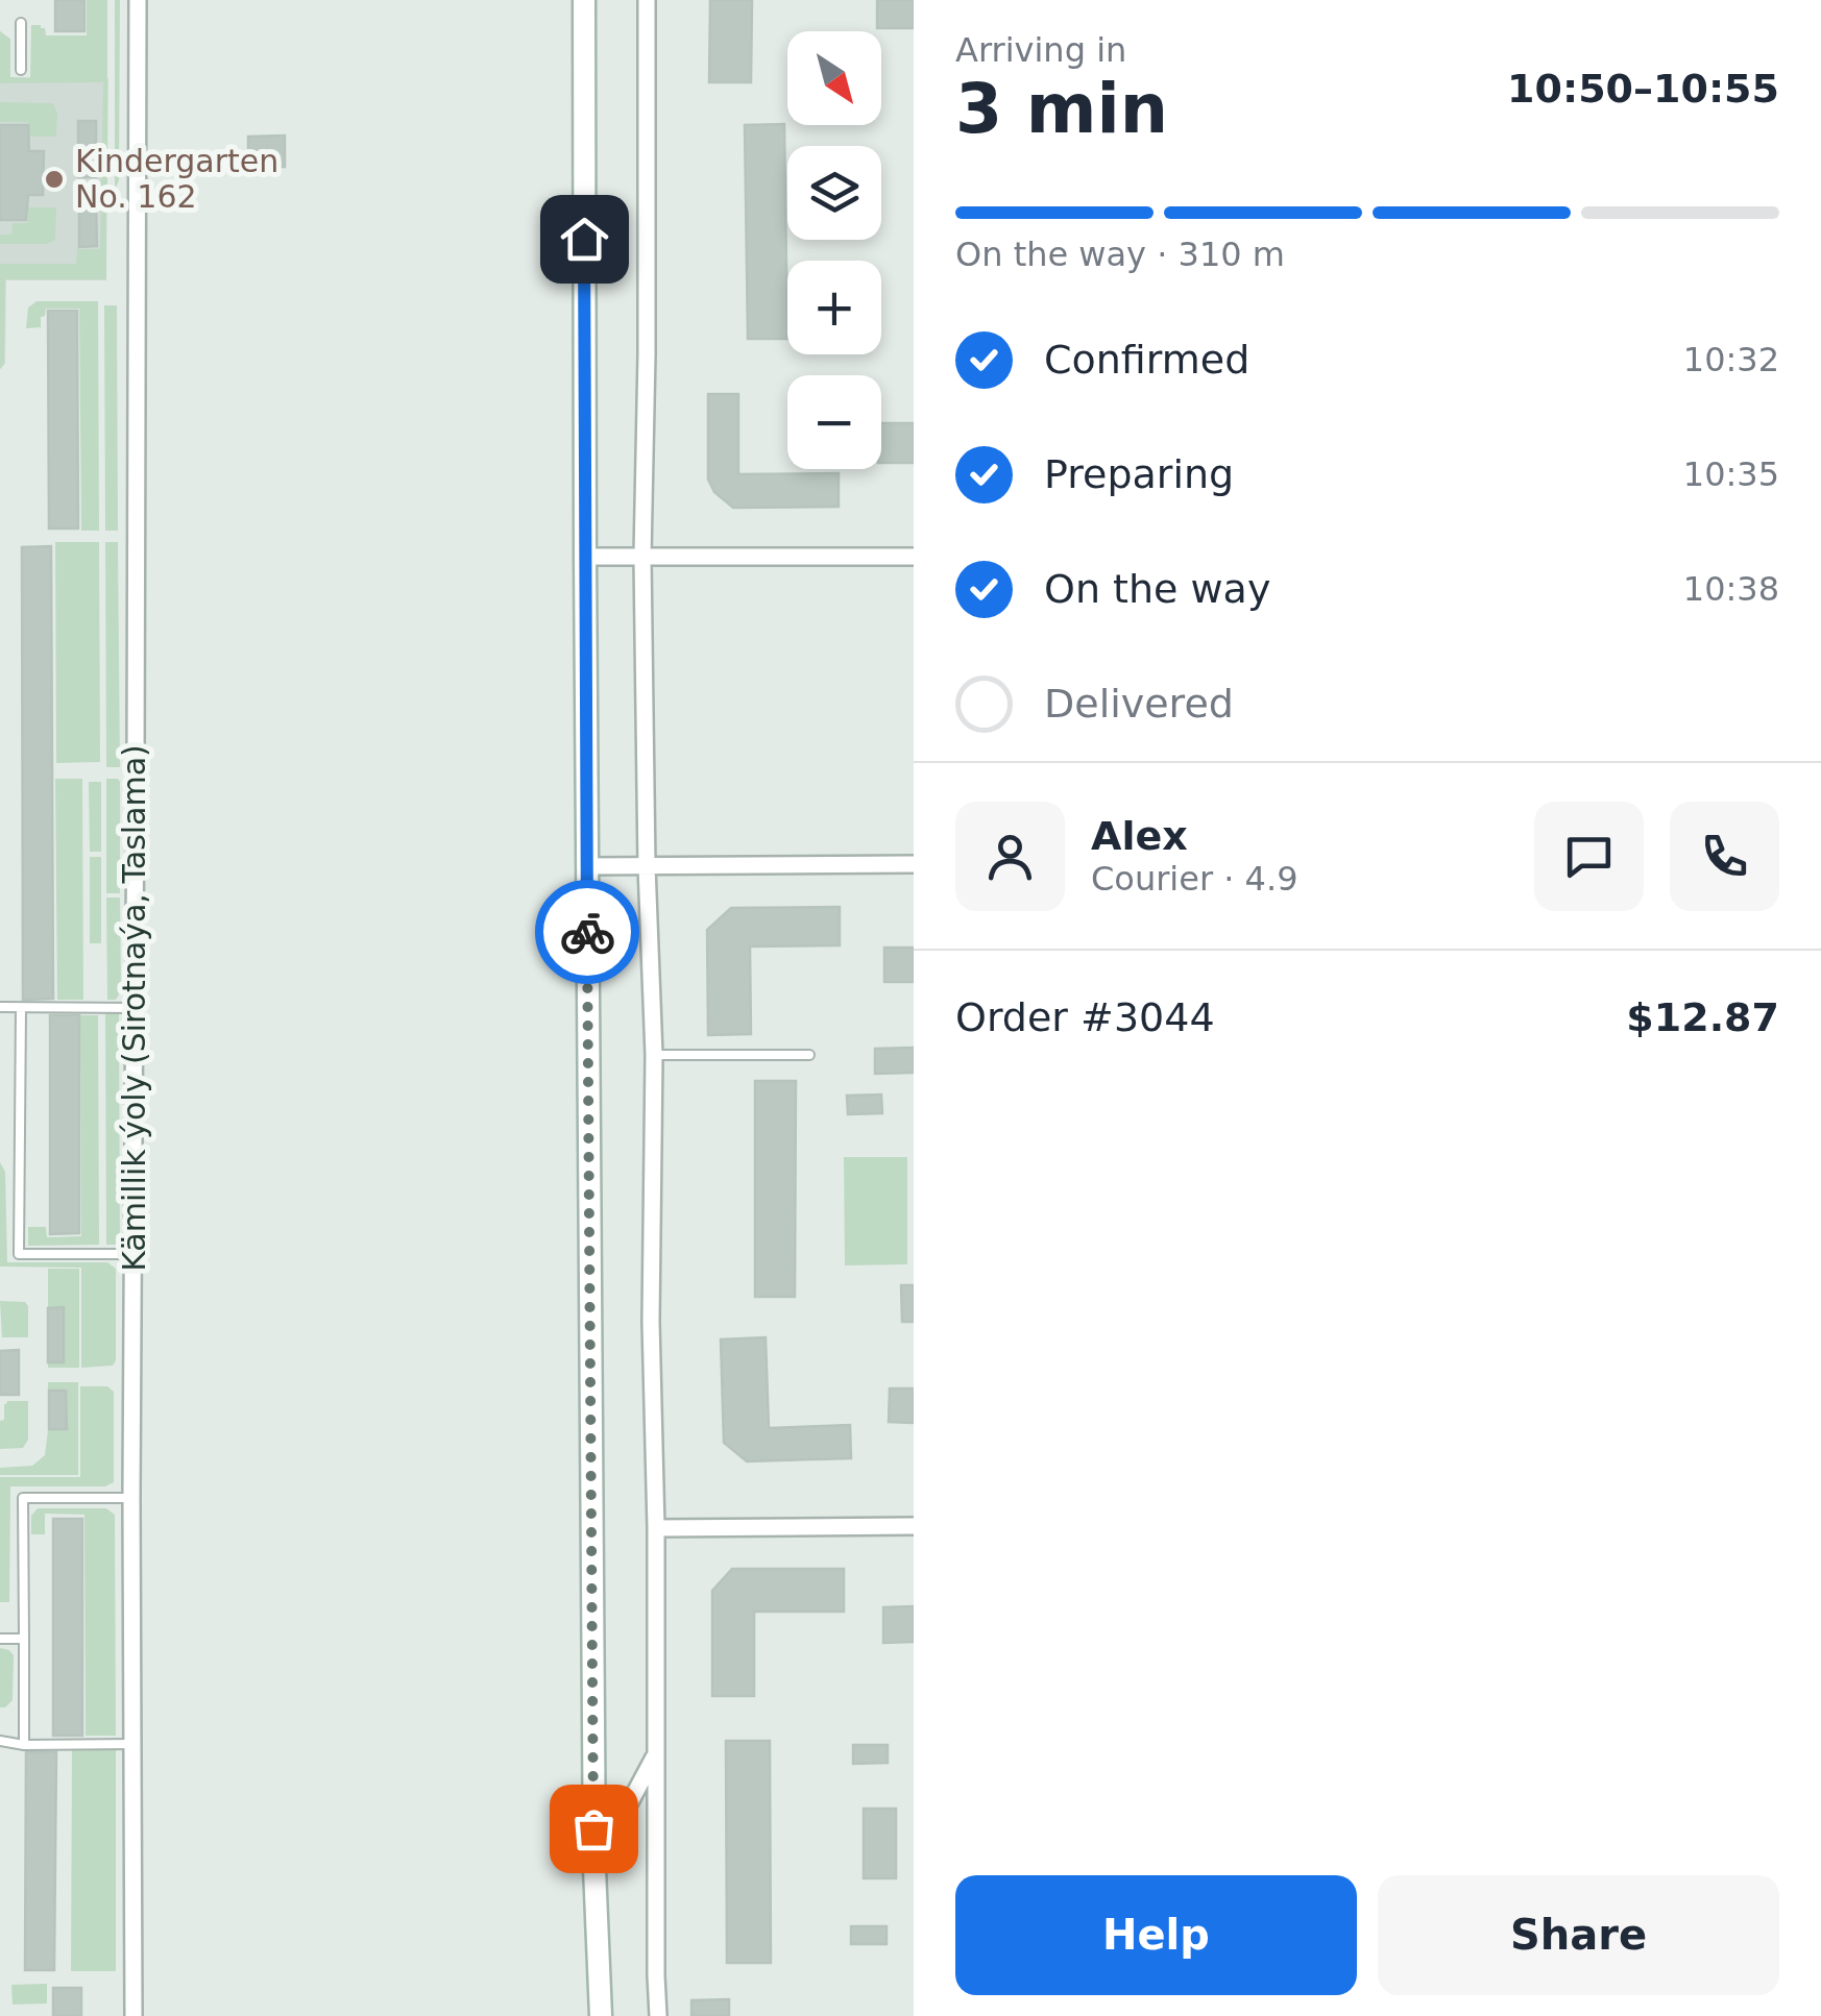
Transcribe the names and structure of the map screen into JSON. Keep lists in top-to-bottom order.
{
  "streets": {
    "street": ["Kämillik ýoly (Sirotnaýa, Taslama)"]
  },
  "places": ["Kindergarten No. 162"],
  "north": "bottom right",
  "page": {
    "heading": ["3 min", "Arriving in", "10:50–10:55"],
    "panel": [
      "Alex",
      "Courier · 4.9",
      "Order #3044",
      "$12.87"
    ],
    "map_buttons": ["+", "−"],
    "bar": "On the way · 310 m",
    "list": [
      ["Confirmed", "10:32"],
      ["Preparing", "10:35"],
      ["On the way", "10:38"],
      "Delivered"
    ],
    "buttons": ["Help", "Share"]
  }
}
